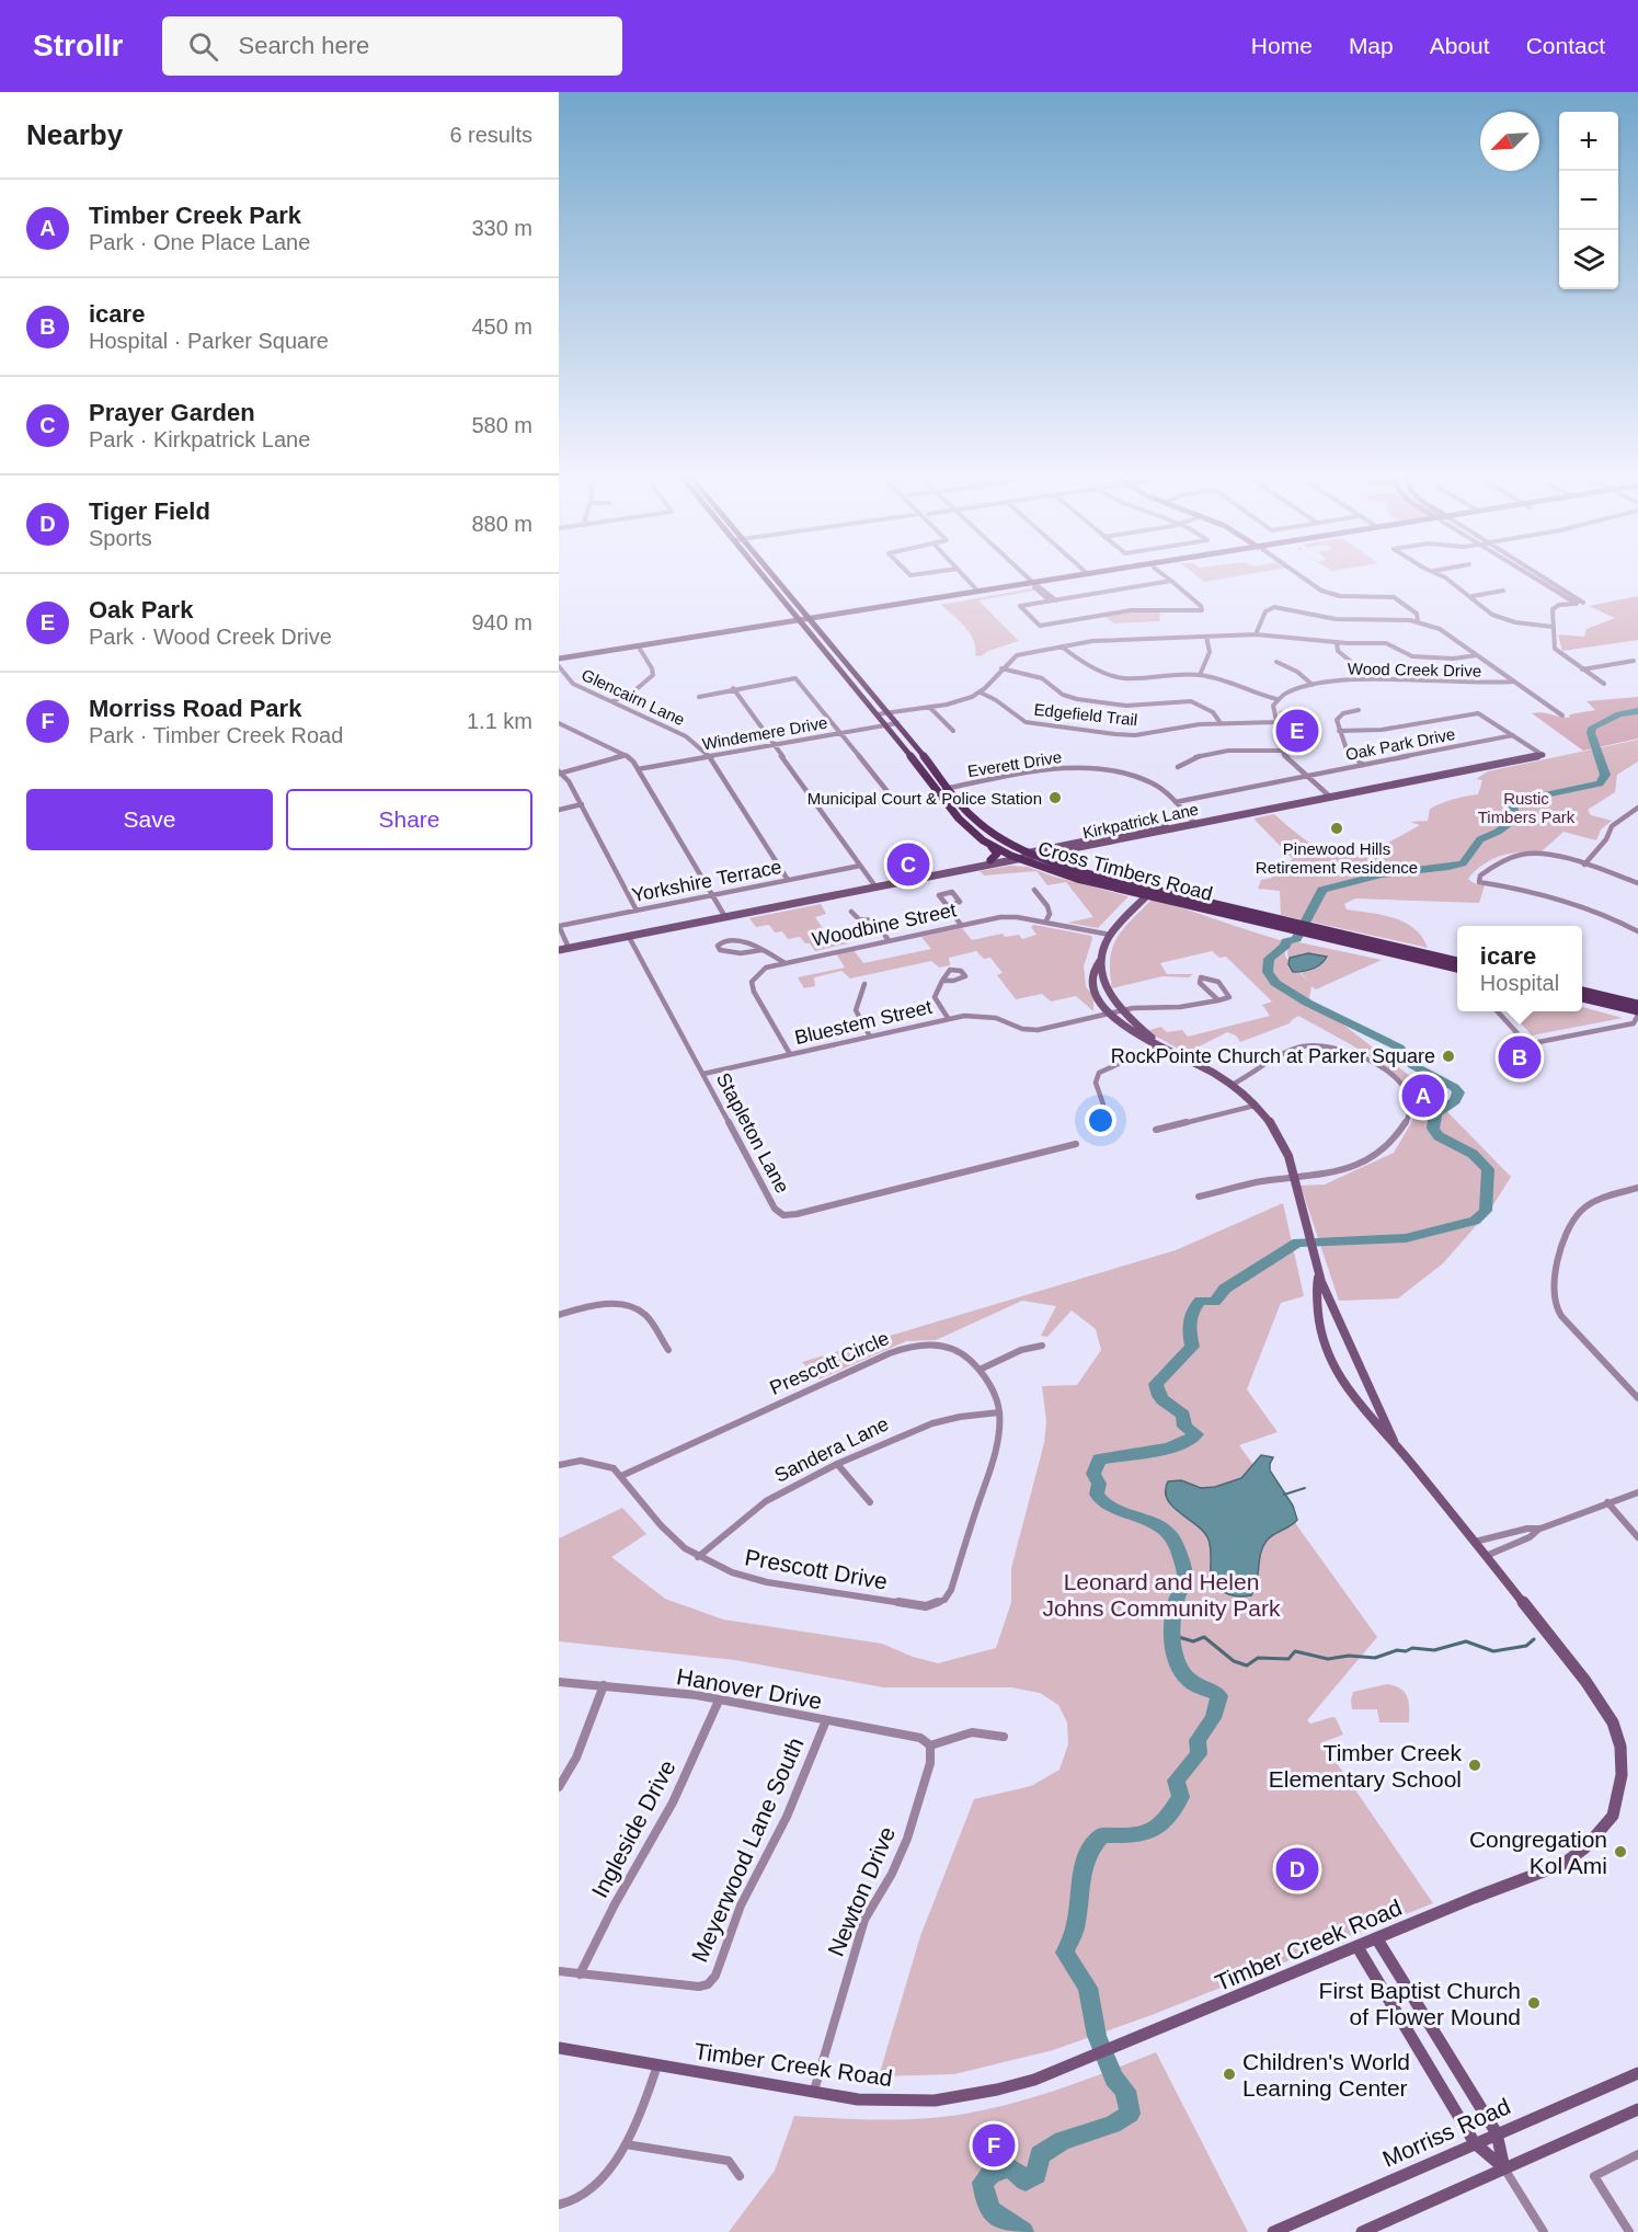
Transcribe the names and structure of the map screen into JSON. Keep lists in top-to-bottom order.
{
  "streets": {
    "main road": ["Cross Timbers Road"],
    "street": [
      "Wood Creek Drive",
      "Glencairn Lane",
      "Edgefield Trail",
      "Windemere Drive",
      "Oak Park Drive",
      "Everett Drive",
      "Kirkpatrick Lane",
      "Yorkshire Terrace",
      "Woodbine Street",
      "Bluestem Street",
      "Stapleton Lane",
      "Prescott Circle",
      "Sandera Lane",
      "Prescott Drive",
      "Hanover Drive",
      "Ingleside Drive",
      "Meyerwood Lane South",
      "Newton Drive",
      "Timber Creek Road",
      "Morriss Road"
    ]
  },
  "crossings": [
    ["Glencairn Lane", "Windemere Drive"],
    ["Glencairn Lane", "Yorkshire Terrace"],
    ["Windemere Drive", "Cross Timbers Road"],
    ["Oak Park Drive", "Everett Drive"],
    ["Everett Drive", "Kirkpatrick Lane"],
    ["Everett Drive", "Cross Timbers Road"],
    ["Kirkpatrick Lane", "Cross Timbers Road"],
    ["Kirkpatrick Lane", "Stapleton Lane"],
    ["Cross Timbers Road", "Timber Creek Road"],
    ["Woodbine Street", "Bluestem Street"],
    ["Woodbine Street", "Timber Creek Road"],
    ["Bluestem Street", "Stapleton Lane"],
    ["Bluestem Street", "Timber Creek Road"],
    ["Prescott Circle", "Sandera Lane"],
    ["Prescott Circle", "Prescott Drive"],
    ["Sandera Lane", "Prescott Drive"],
    ["Hanover Drive", "Ingleside Drive"],
    ["Hanover Drive", "Meyerwood Lane South"],
    ["Hanover Drive", "Newton Drive"],
    ["Ingleside Drive", "Meyerwood Lane South"],
    ["Newton Drive", "Timber Creek Road"]
  ],
  "parks": ["Rustic Timbers Park", "Leonard and Helen Johns Community Park"],
  "places": [
    "Municipal Court & Police Station",
    "Pinewood Hills Retirement Residence",
    "RockPointe Church at Parker Square",
    "Timber Creek Elementary School",
    "Congregation Kol Ami",
    "First Baptist Church of Flower Mound",
    "Children's World Learning Center"
  ],
  "north": "bottom left",
  "page": {
    "header": "Strollr",
    "search": "Search here",
    "nav": [
      "Home",
      "Map",
      "About",
      "Contact"
    ],
    "heading": ["Nearby", "6 results"],
    "map_buttons": ["+", "−"],
    "list": [
      {
        "mark": "A",
        "name": "Timber Creek Park",
        "note": "Park · One Place Lane",
        "value": "330 m"
      },
      {
        "mark": "B",
        "name": "icare",
        "note": "Hospital · Parker Square",
        "value": "450 m"
      },
      {
        "mark": "C",
        "name": "Prayer Garden",
        "note": "Park · Kirkpatrick Lane",
        "value": "580 m"
      },
      {
        "mark": "D",
        "name": "Tiger Field",
        "note": "Sports",
        "value": "880 m"
      },
      {
        "mark": "E",
        "name": "Oak Park",
        "note": "Park · Wood Creek Drive",
        "value": "940 m"
      },
      {
        "mark": "F",
        "name": "Morriss Road Park",
        "note": "Park · Timber Creek Road",
        "value": "1.1 km"
      }
    ],
    "pins": [
      "E",
      "C",
      "B",
      "A",
      "D",
      "F"
    ],
    "buttons": ["Save", "Share"],
    "popup": ["icare", "Hospital"]
  }
}
